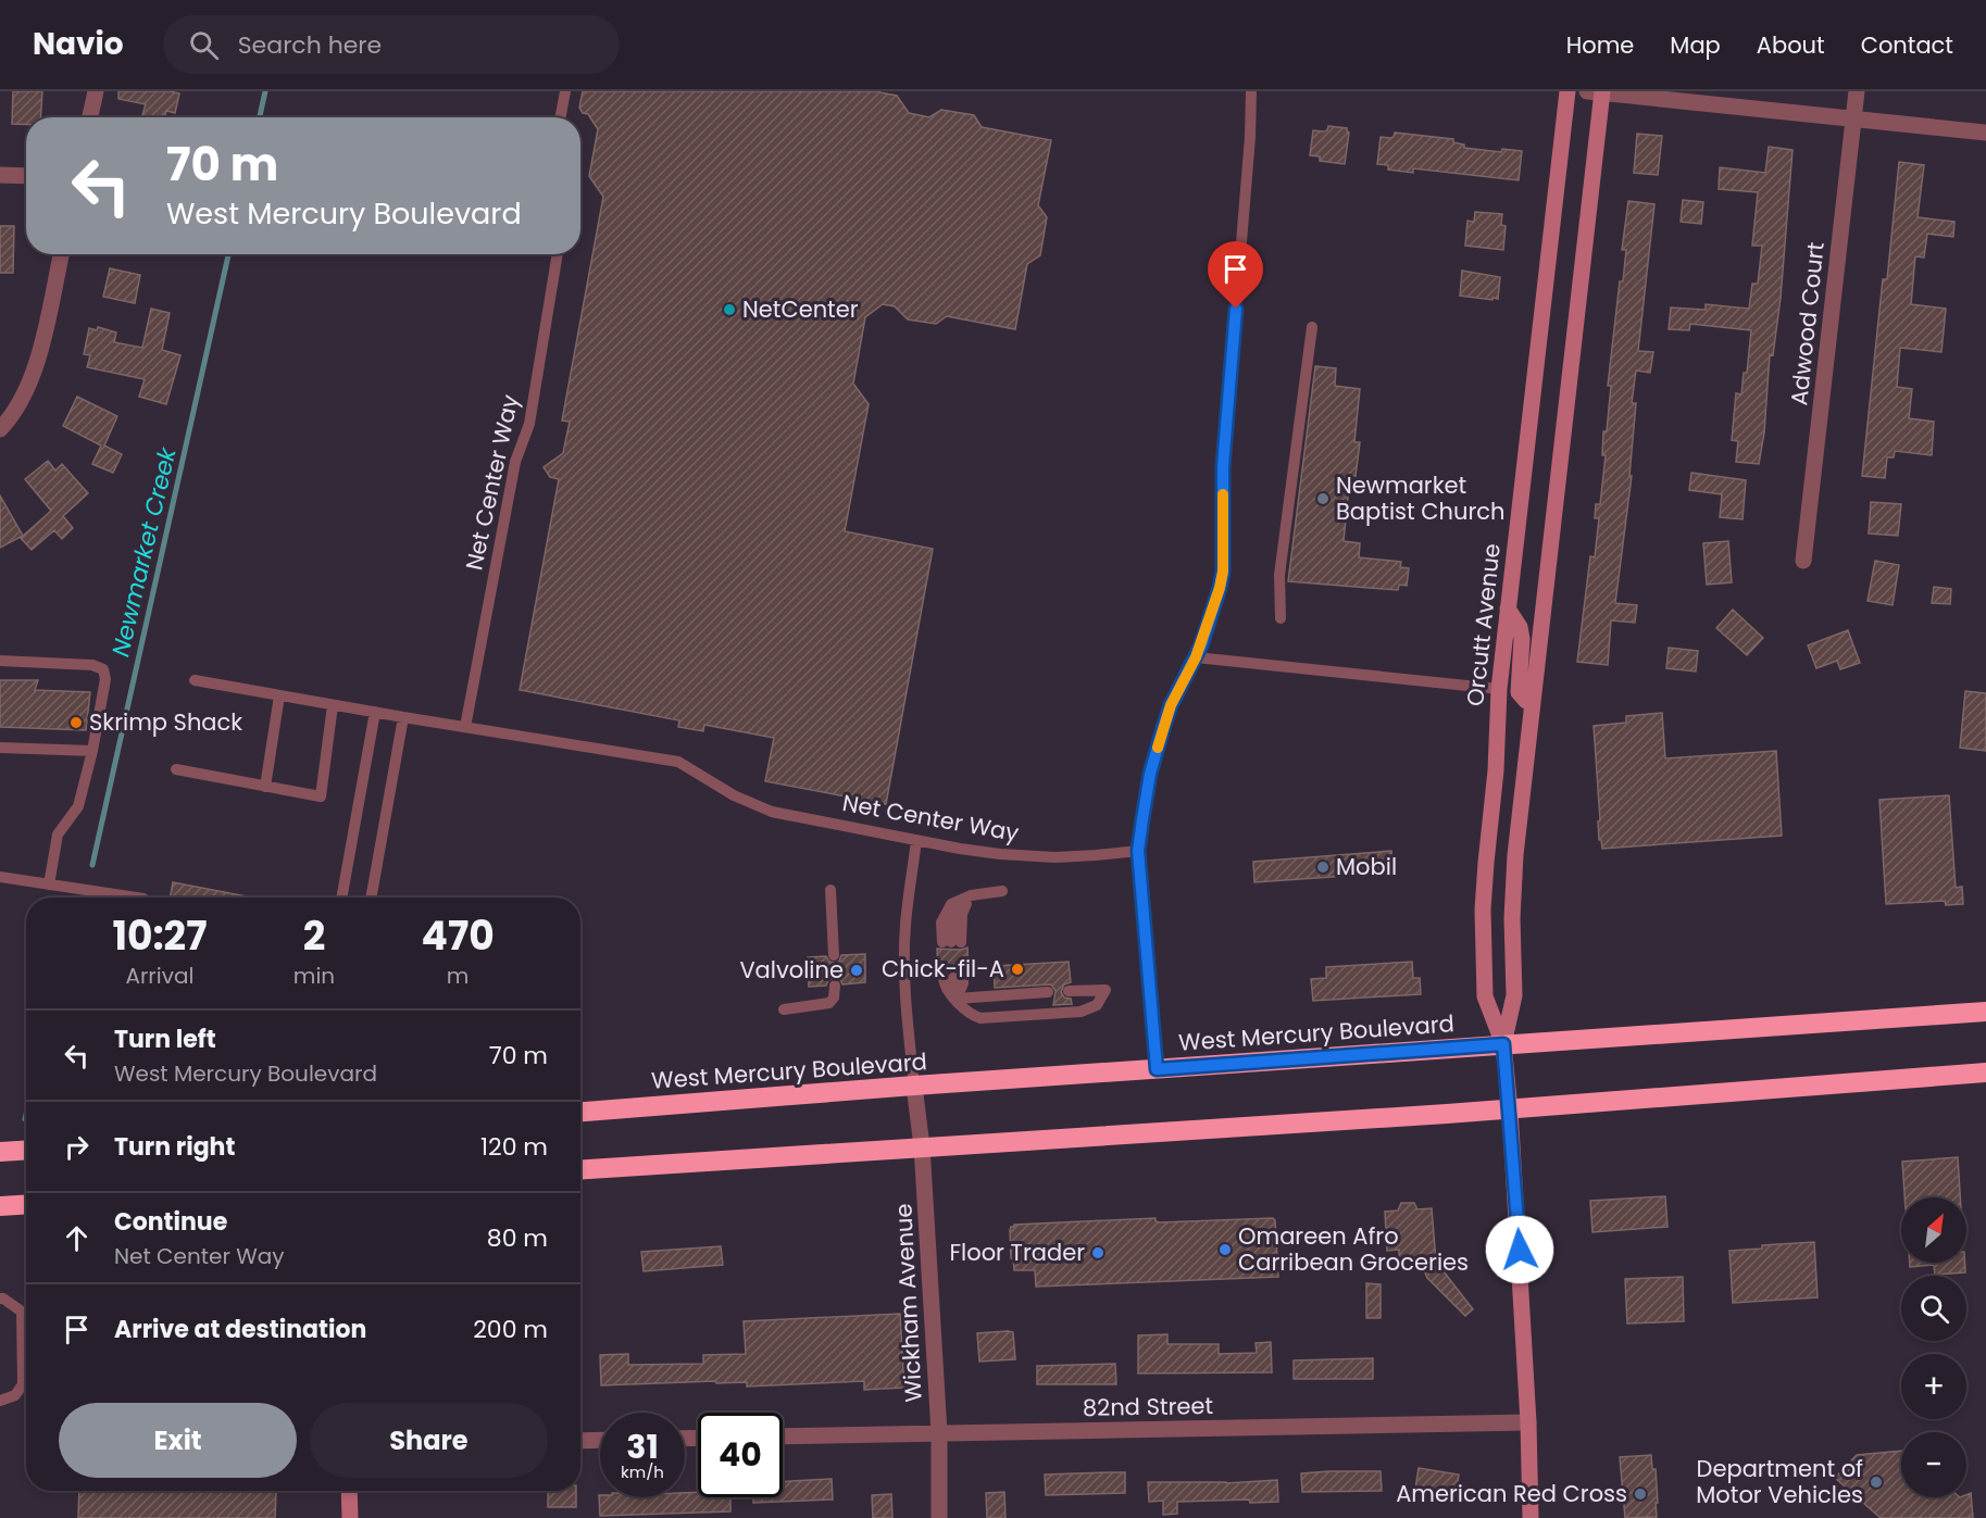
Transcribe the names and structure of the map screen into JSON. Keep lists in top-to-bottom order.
{
  "streets": {
    "highway": ["West Mercury Boulevard"],
    "main road": ["Orcutt Avenue"],
    "street": ["Adwood Court", "Wickham Avenue", "82nd Street"],
    "lane": ["Net Center Way"]
  },
  "crossings": [
    ["Orcutt Avenue", "West Mercury Boulevard"],
    ["Orcutt Avenue", "82nd Street"],
    ["West Mercury Boulevard", "Wickham Avenue"],
    ["Wickham Avenue", "82nd Street"]
  ],
  "water": ["Newmarket Creek"],
  "places": [
    "NetCenter",
    "Newmarket Baptist Church",
    "Skrimp Shack",
    "Mobil",
    "Chick-fil-A",
    "Valvoline",
    "Omareen Afro Carribean Groceries",
    "Floor Trader",
    "Department of Motor Vehicles",
    "American Red Cross"
  ],
  "north": "top right",
  "page": {
    "header": "Navio",
    "search": "Search here",
    "nav": [
      "Home",
      "Map",
      "About",
      "Contact"
    ],
    "turn": ["70 m", "West Mercury Boulevard"],
    "eta": [
      "10:27",
      "Arrival",
      "2",
      "min",
      "470",
      "m"
    ],
    "list": [
      {
        "name": "Turn left",
        "note": "West Mercury Boulevard",
        "value": "70 m"
      },
      {
        "name": "Turn right",
        "value": "120 m"
      },
      {
        "name": "Continue",
        "note": "Net Center Way",
        "value": "80 m"
      },
      {
        "name": "Arrive at destination",
        "value": "200 m"
      }
    ],
    "map_buttons": ["+", "−"],
    "buttons": ["Exit", "Share"],
    "speed": "31 km/h",
    "limit": "40"
  }
}
